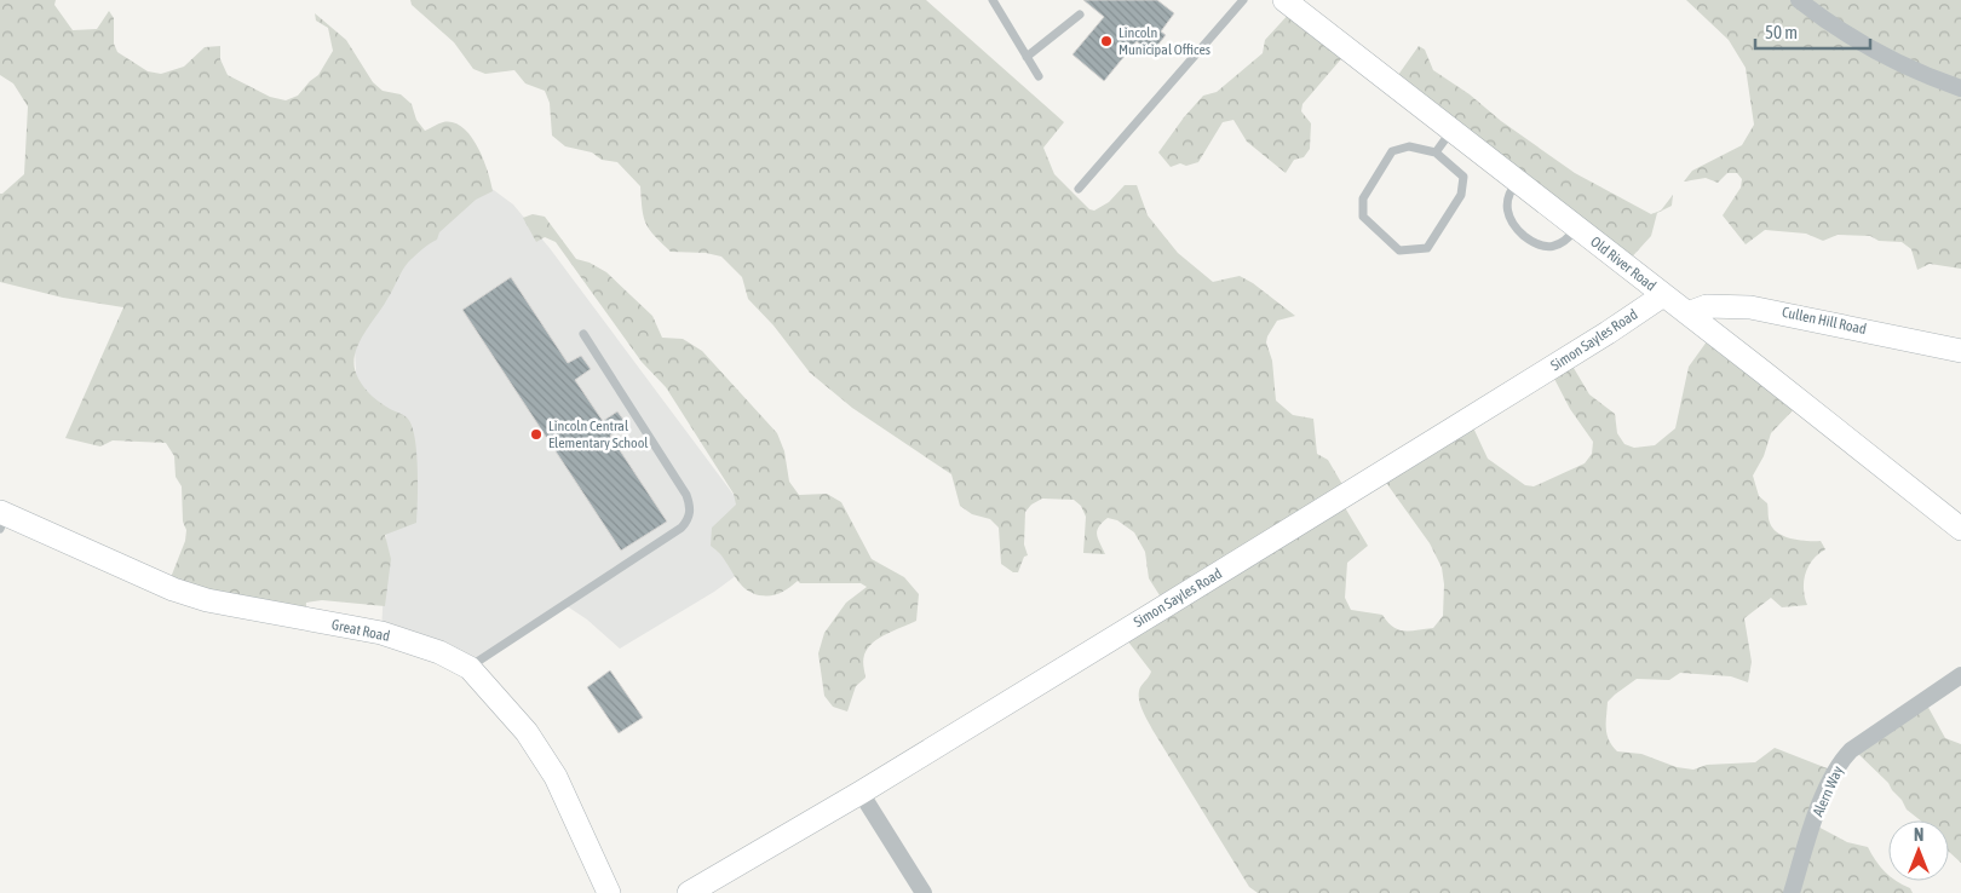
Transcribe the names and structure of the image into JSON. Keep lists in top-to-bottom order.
{
  "streets": {
    "street": [
      "Old River Road",
      "Cullen Hill Road",
      "Simon Sayles Road",
      "Great Road",
      "Alern Way"
    ]
  },
  "crossings": [
    ["Old River Road", "Cullen Hill Road"],
    ["Old River Road", "Simon Sayles Road"]
  ],
  "places": ["Lincoln Municipal Offices", "Lincoln Central Elementary School"],
  "scale_bar": "50 m",
  "north": "top"
}
